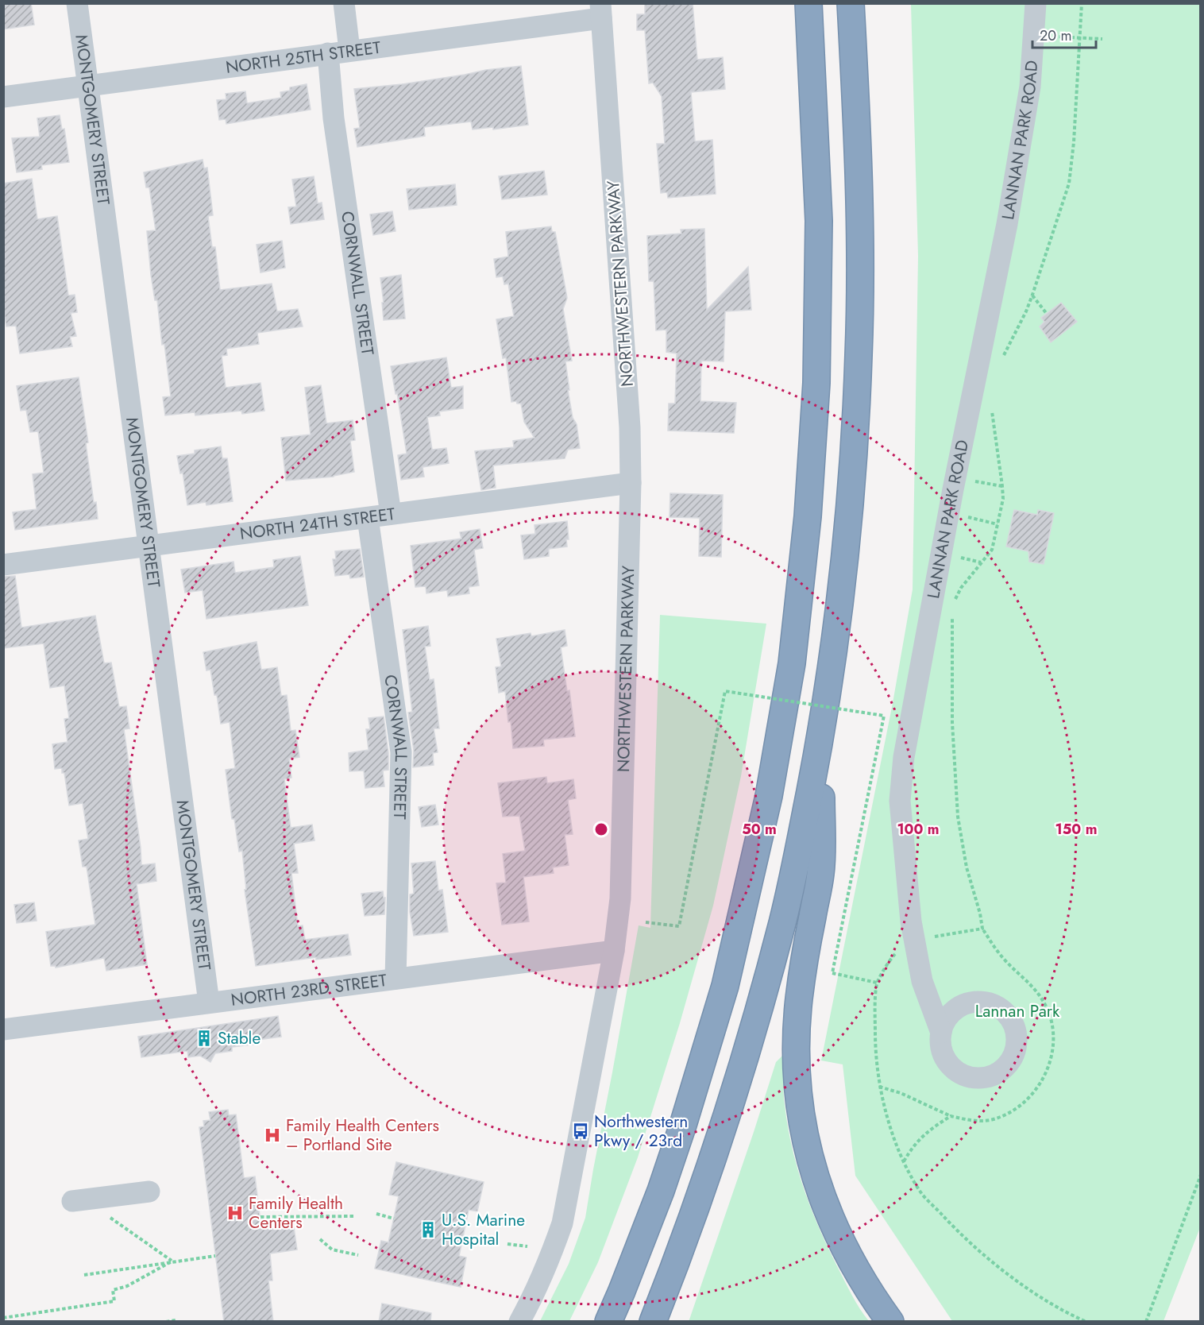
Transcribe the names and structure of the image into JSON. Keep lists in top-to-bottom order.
{
  "streets": {
    "street": [
      "NORTH 25TH STREET",
      "MONTGOMERY STREET",
      "LANNAN PARK ROAD",
      "CORNWALL STREET",
      "NORTHWESTERN PARKWAY",
      "NORTH 24TH STREET",
      "NORTH 23RD STREET"
    ]
  },
  "crossings": [
    ["NORTH 25TH STREET", "MONTGOMERY STREET"],
    ["NORTH 25TH STREET", "CORNWALL STREET"],
    ["NORTH 25TH STREET", "NORTHWESTERN PARKWAY"],
    ["MONTGOMERY STREET", "NORTH 24TH STREET"],
    ["MONTGOMERY STREET", "NORTH 23RD STREET"],
    ["CORNWALL STREET", "NORTH 24TH STREET"],
    ["CORNWALL STREET", "NORTH 23RD STREET"],
    ["NORTHWESTERN PARKWAY", "NORTH 24TH STREET"],
    ["NORTHWESTERN PARKWAY", "NORTH 23RD STREET"]
  ],
  "parks": ["Lannan Park"],
  "places": {
    "building": ["Stable", "U.S. Marine Hospital"],
    "bus stop": ["Northwestern Pkwy / 23rd"],
    "hospital": ["Family Health Centers – Portland Site", "Family Health Centers"]
  },
  "scale_bar": "20 m",
  "rings": ["50 m", "100 m", "150 m"]
}
